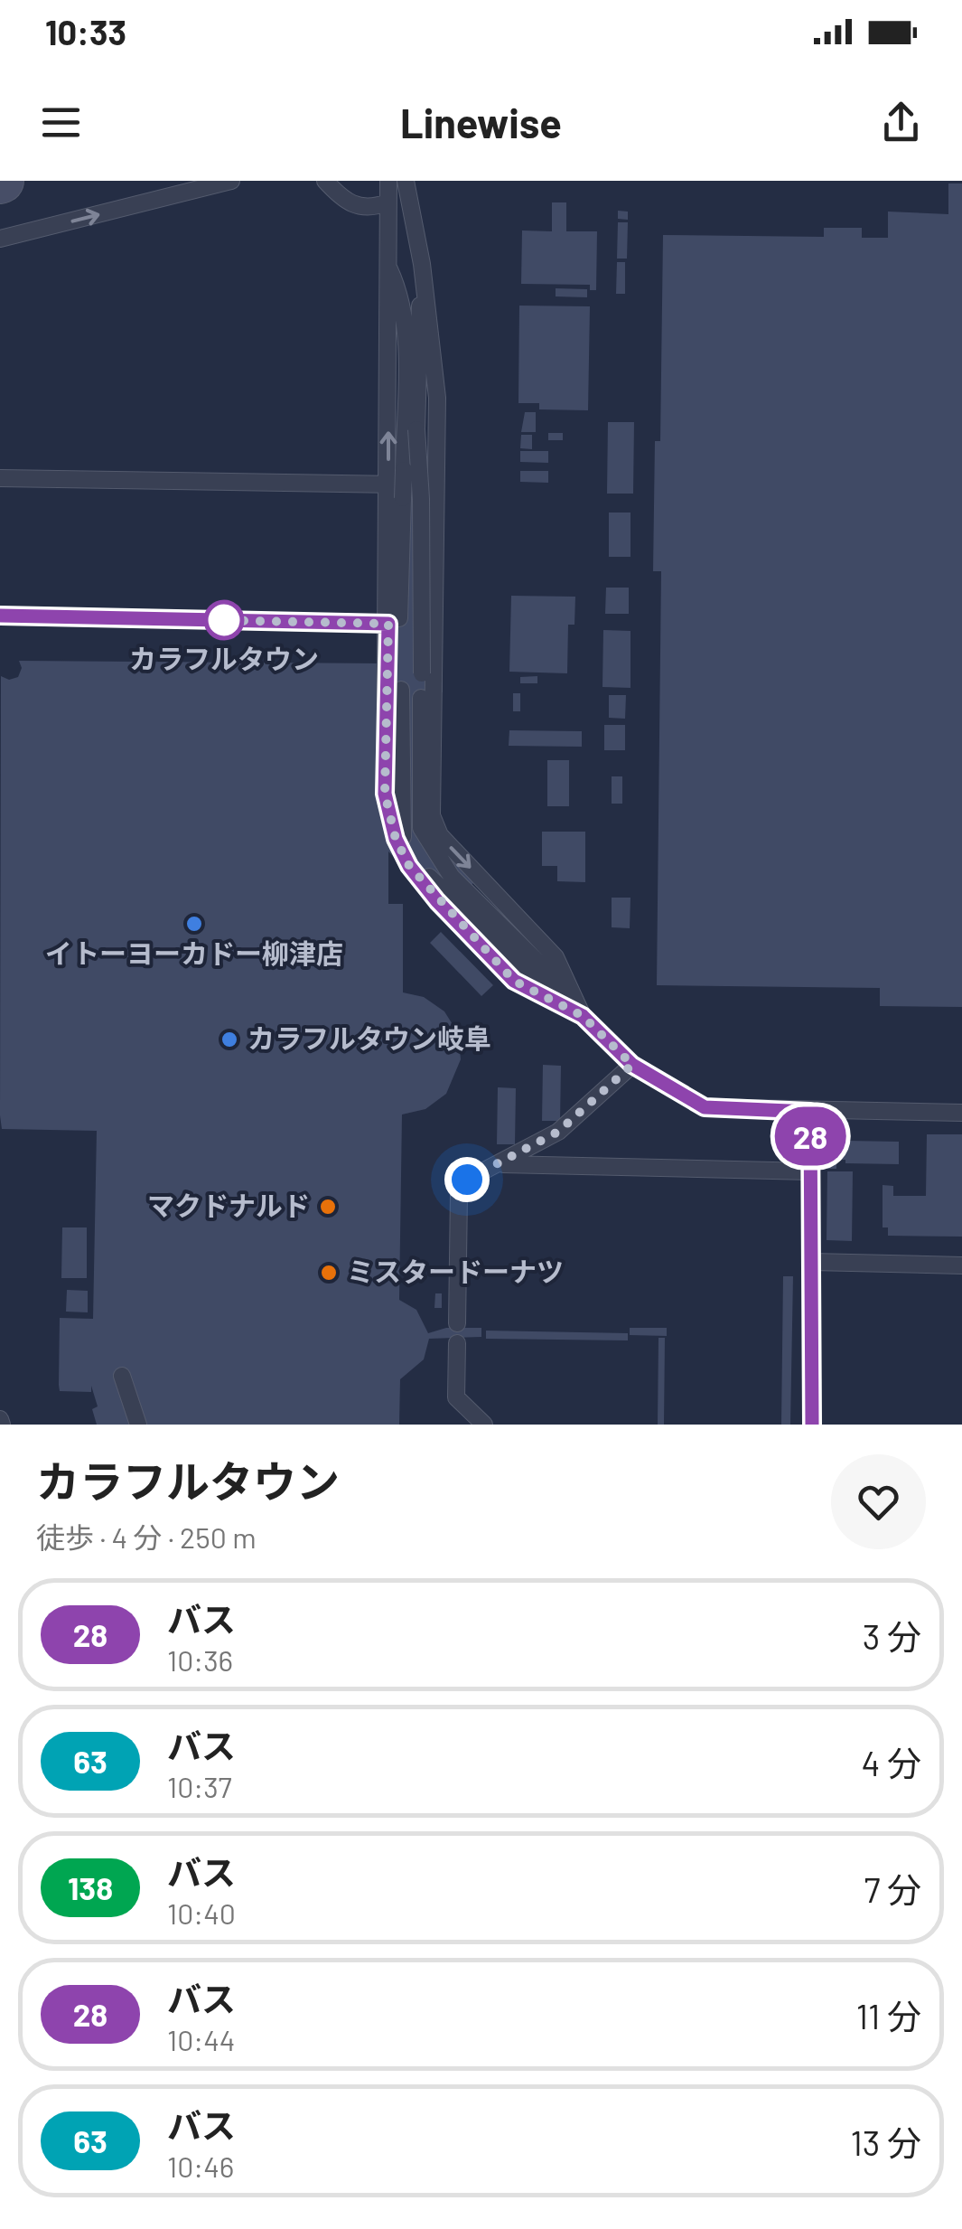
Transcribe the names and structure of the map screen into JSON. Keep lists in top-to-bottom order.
{
  "places": [
    "カラフルタウン",
    "イトーヨーカドー柳津店",
    "カラフルタウン岐阜",
    "マクドナルド",
    "ミスタードーナツ"
  ],
  "lines": ["bus line 28"],
  "page": {
    "status": "10:33",
    "header": "Linewise",
    "on_map": "28",
    "heading": ["カラフルタウン", "徒歩 · 4 分 · 250 m"],
    "list": [
      {
        "mark": "28",
        "name": "バス",
        "note": "10:36",
        "value": "3 分"
      },
      {
        "mark": "63",
        "name": "バス",
        "note": "10:37",
        "value": "4 分"
      },
      {
        "mark": "138",
        "name": "バス",
        "note": "10:40",
        "value": "7 分"
      },
      {
        "mark": "28",
        "name": "バス",
        "note": "10:44",
        "value": "11 分"
      },
      {
        "mark": "63",
        "name": "バス",
        "note": "10:46",
        "value": "13 分"
      }
    ]
  }
}
